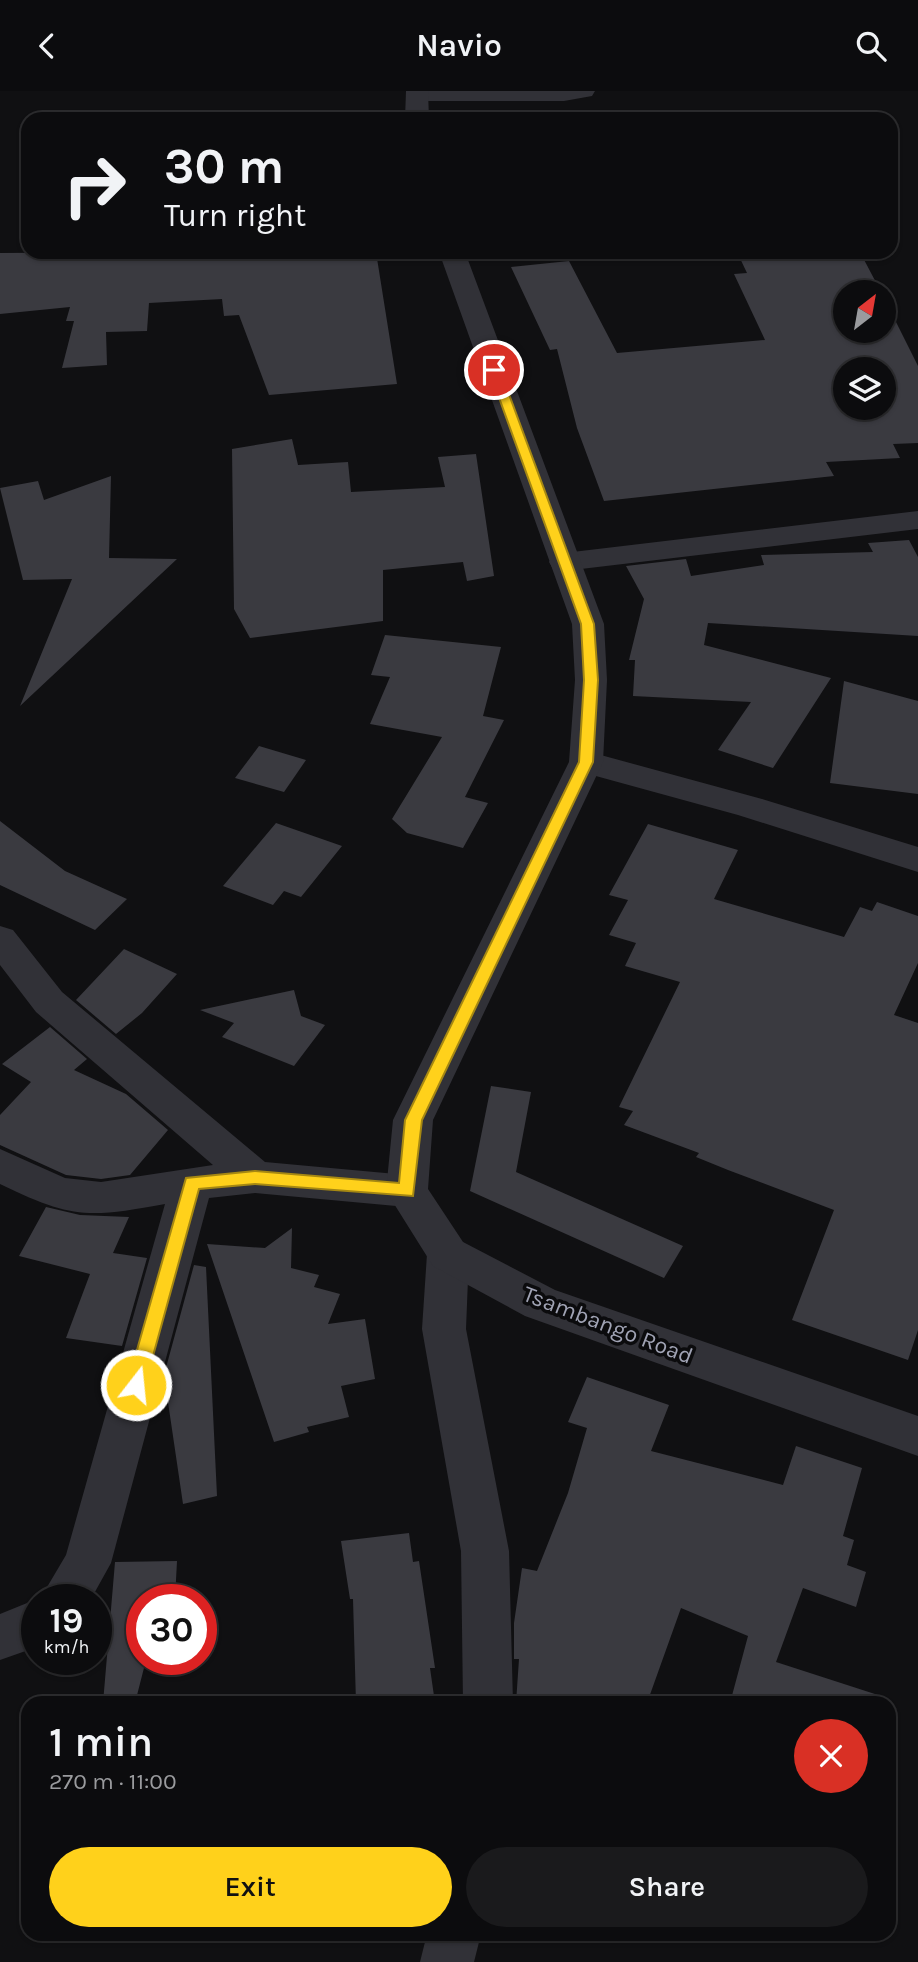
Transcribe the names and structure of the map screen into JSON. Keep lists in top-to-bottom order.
{
  "streets": {
    "street": ["Tsambango Road"]
  },
  "north": "top right",
  "page": {
    "header": "Navio",
    "turn": ["30 m", "Turn right"],
    "speed": "19 km/h",
    "limit": "30",
    "heading": ["1 min", "270 m · 11:00"],
    "buttons": ["Exit", "Share"]
  }
}
